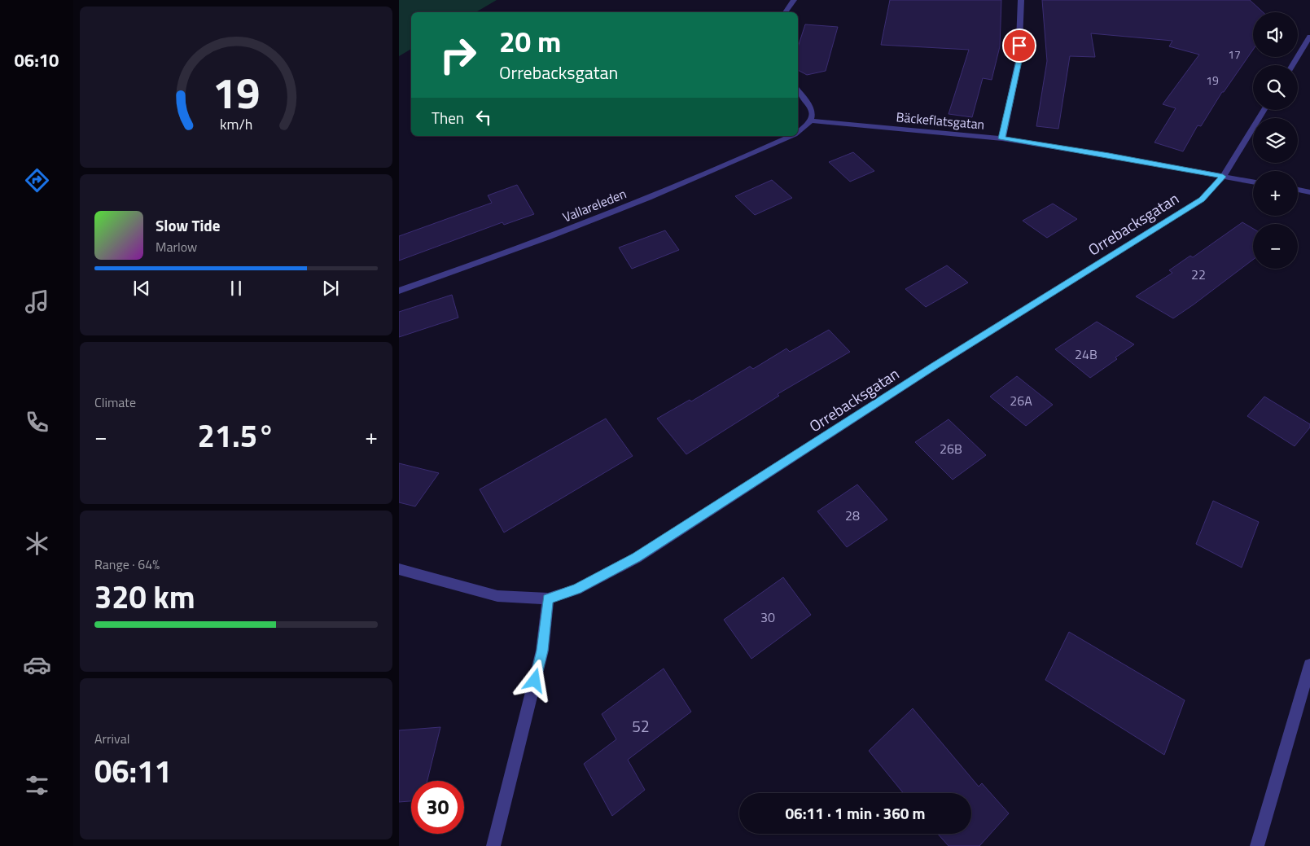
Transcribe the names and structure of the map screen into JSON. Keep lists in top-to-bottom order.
{
  "streets": {
    "street": ["Bäckeflatsgatan", "Vallareleden", "Orrebacksgatan"]
  },
  "crossings": [
    ["Bäckeflatsgatan", "Vallareleden"],
    ["Bäckeflatsgatan", "Orrebacksgatan"]
  ],
  "house_numbers": [
    "17",
    "19",
    "22",
    "24B",
    "26A",
    "26B",
    "28",
    "30",
    "52"
  ],
  "page": {
    "tabs": "06:10",
    "map_buttons": ["+", "−"],
    "turn": ["20 m", "Orrebacksgatan"],
    "then": "Then",
    "song": ["Slow Tide", "Marlow"],
    "tile": [
      "Climate",
      ["Range · 64%", "320 km"],
      ["Arrival", "06:11"]
    ],
    "heat": ["−", "21.5°", "+"],
    "limit": "30",
    "trip": "06:11 · 1 min · 360 m",
    "gauge": ["19", "km/h"]
  }
}
